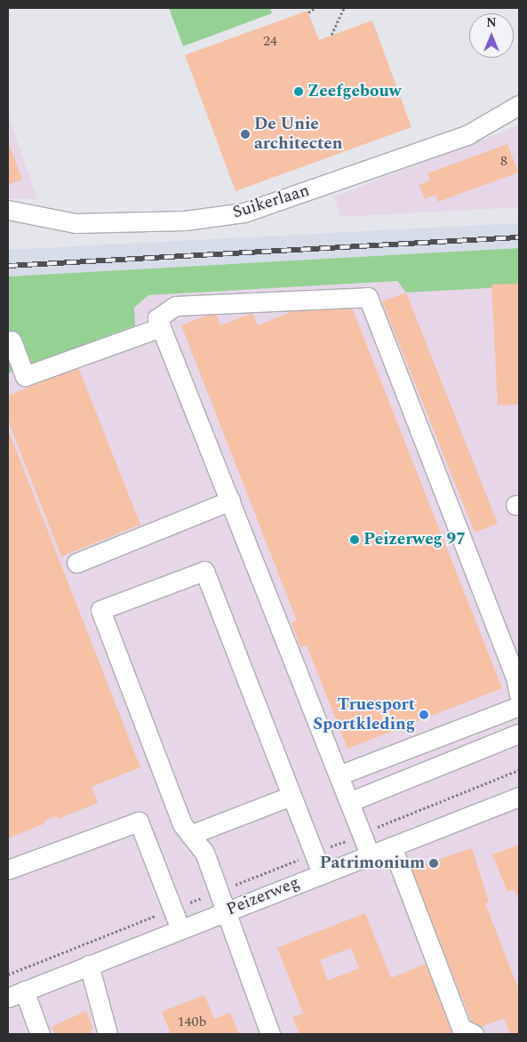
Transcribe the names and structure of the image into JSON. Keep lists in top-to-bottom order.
{
  "streets": {
    "street": ["Suikerlaan", "Peizerweg"]
  },
  "places": [
    "Zeefgebouw",
    "De Unie architecten",
    "Peizerweg 97",
    "Truesport Sportkleding",
    "Patrimonium"
  ],
  "house_numbers": ["24", "8", "140b"],
  "north": "top"
}
